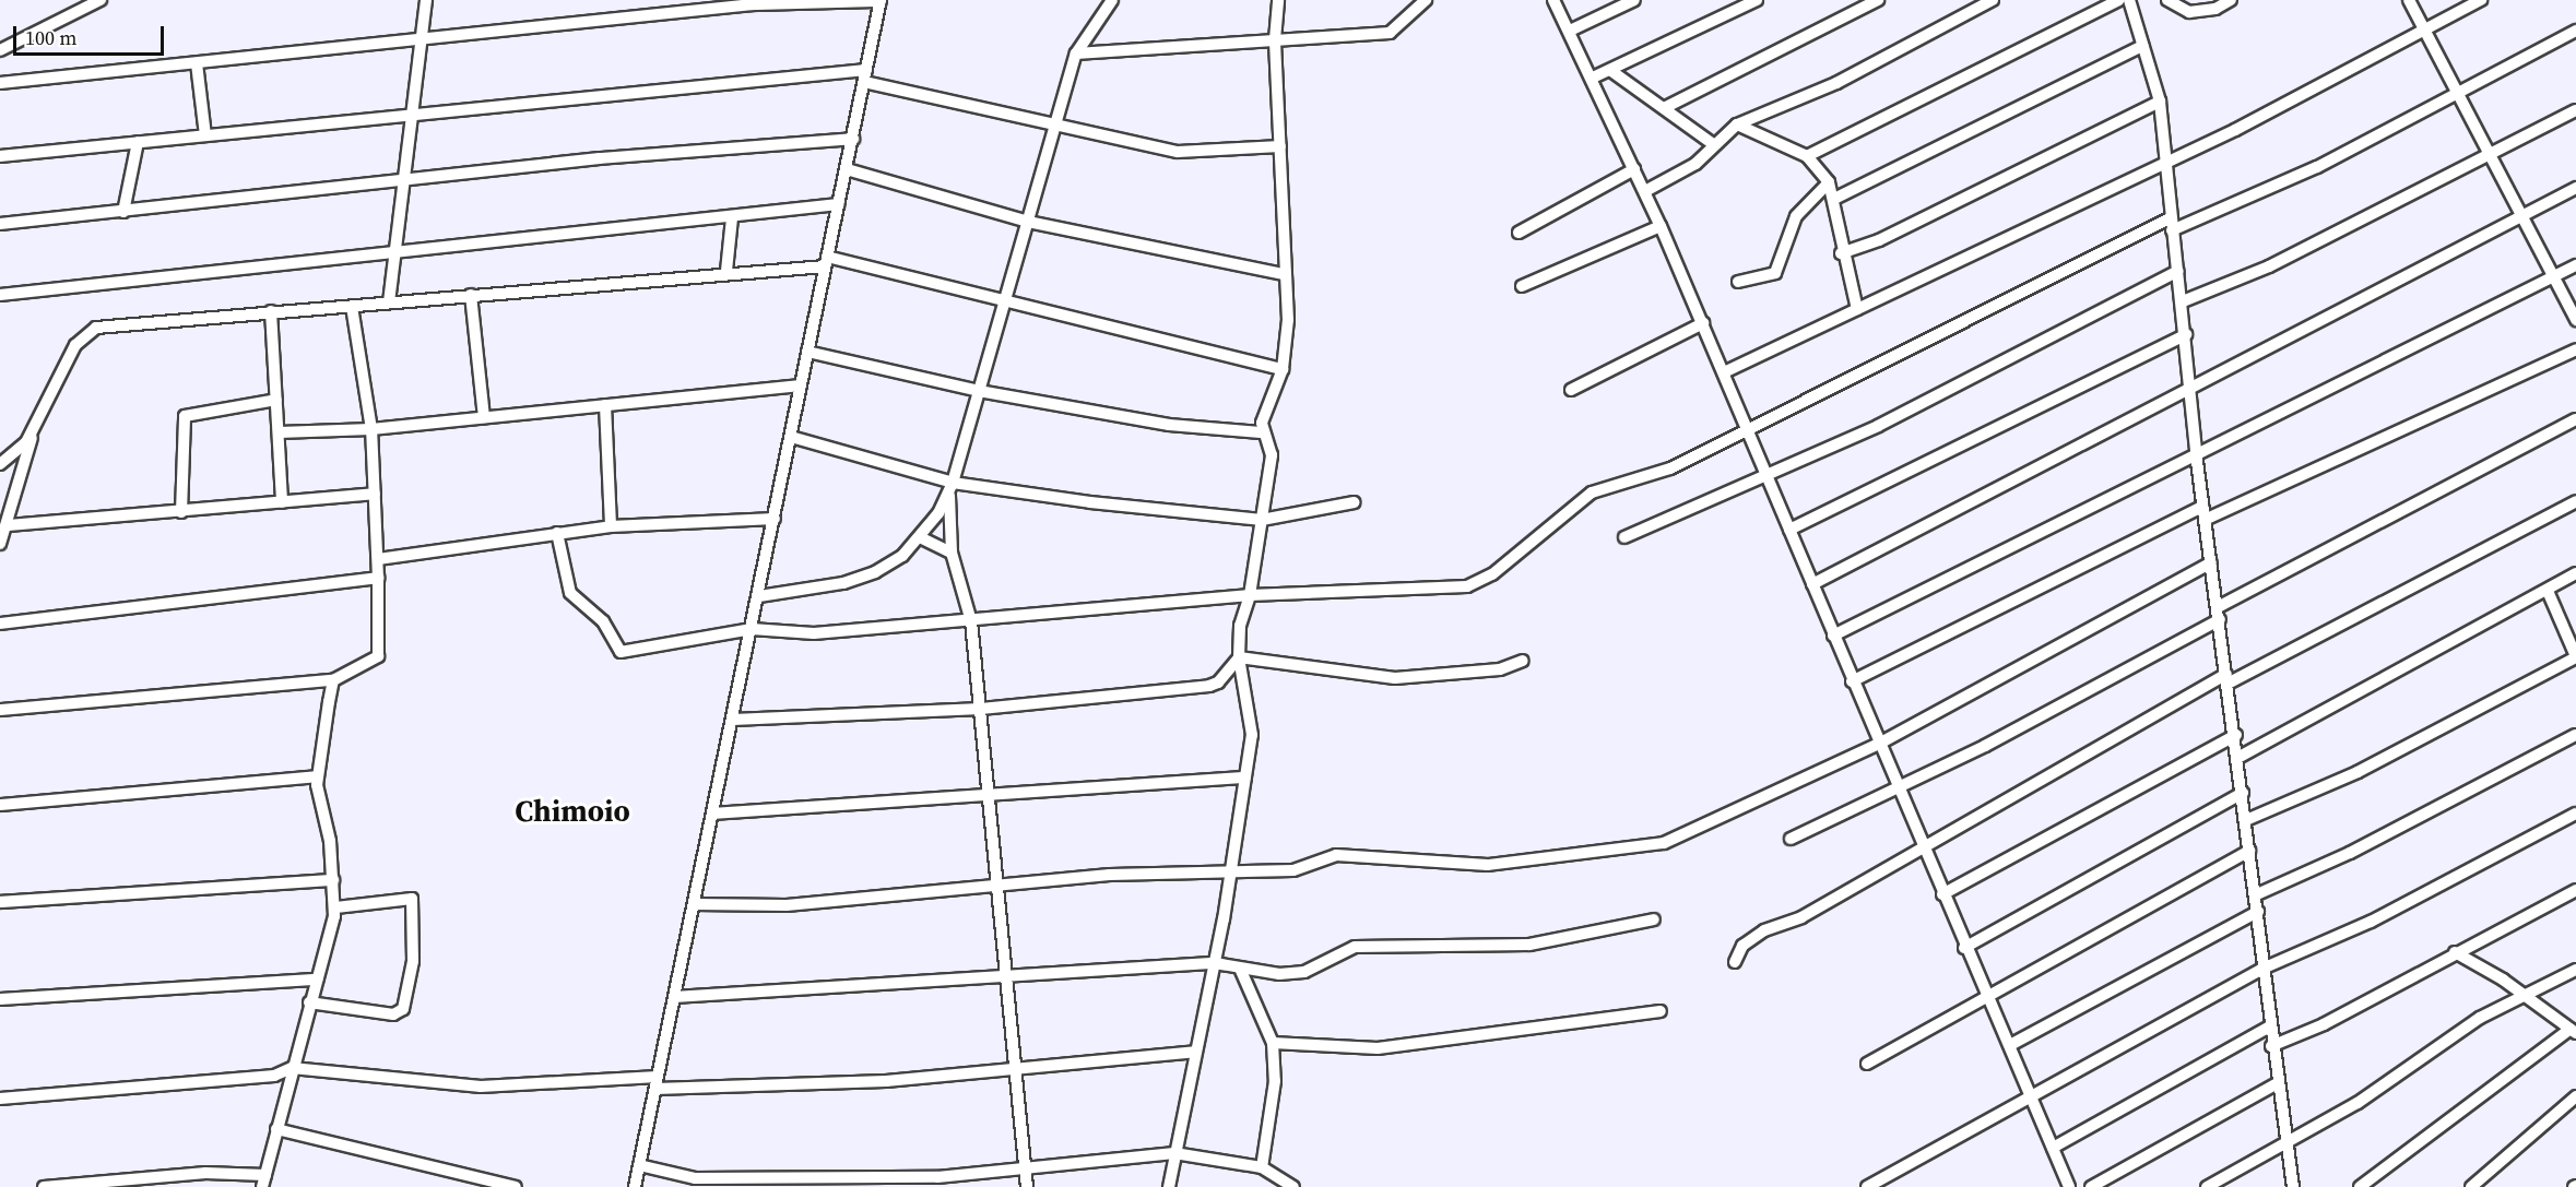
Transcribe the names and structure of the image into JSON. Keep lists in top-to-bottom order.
{
  "districts": ["Chimoio"],
  "scale_bar": "100 m"
}
